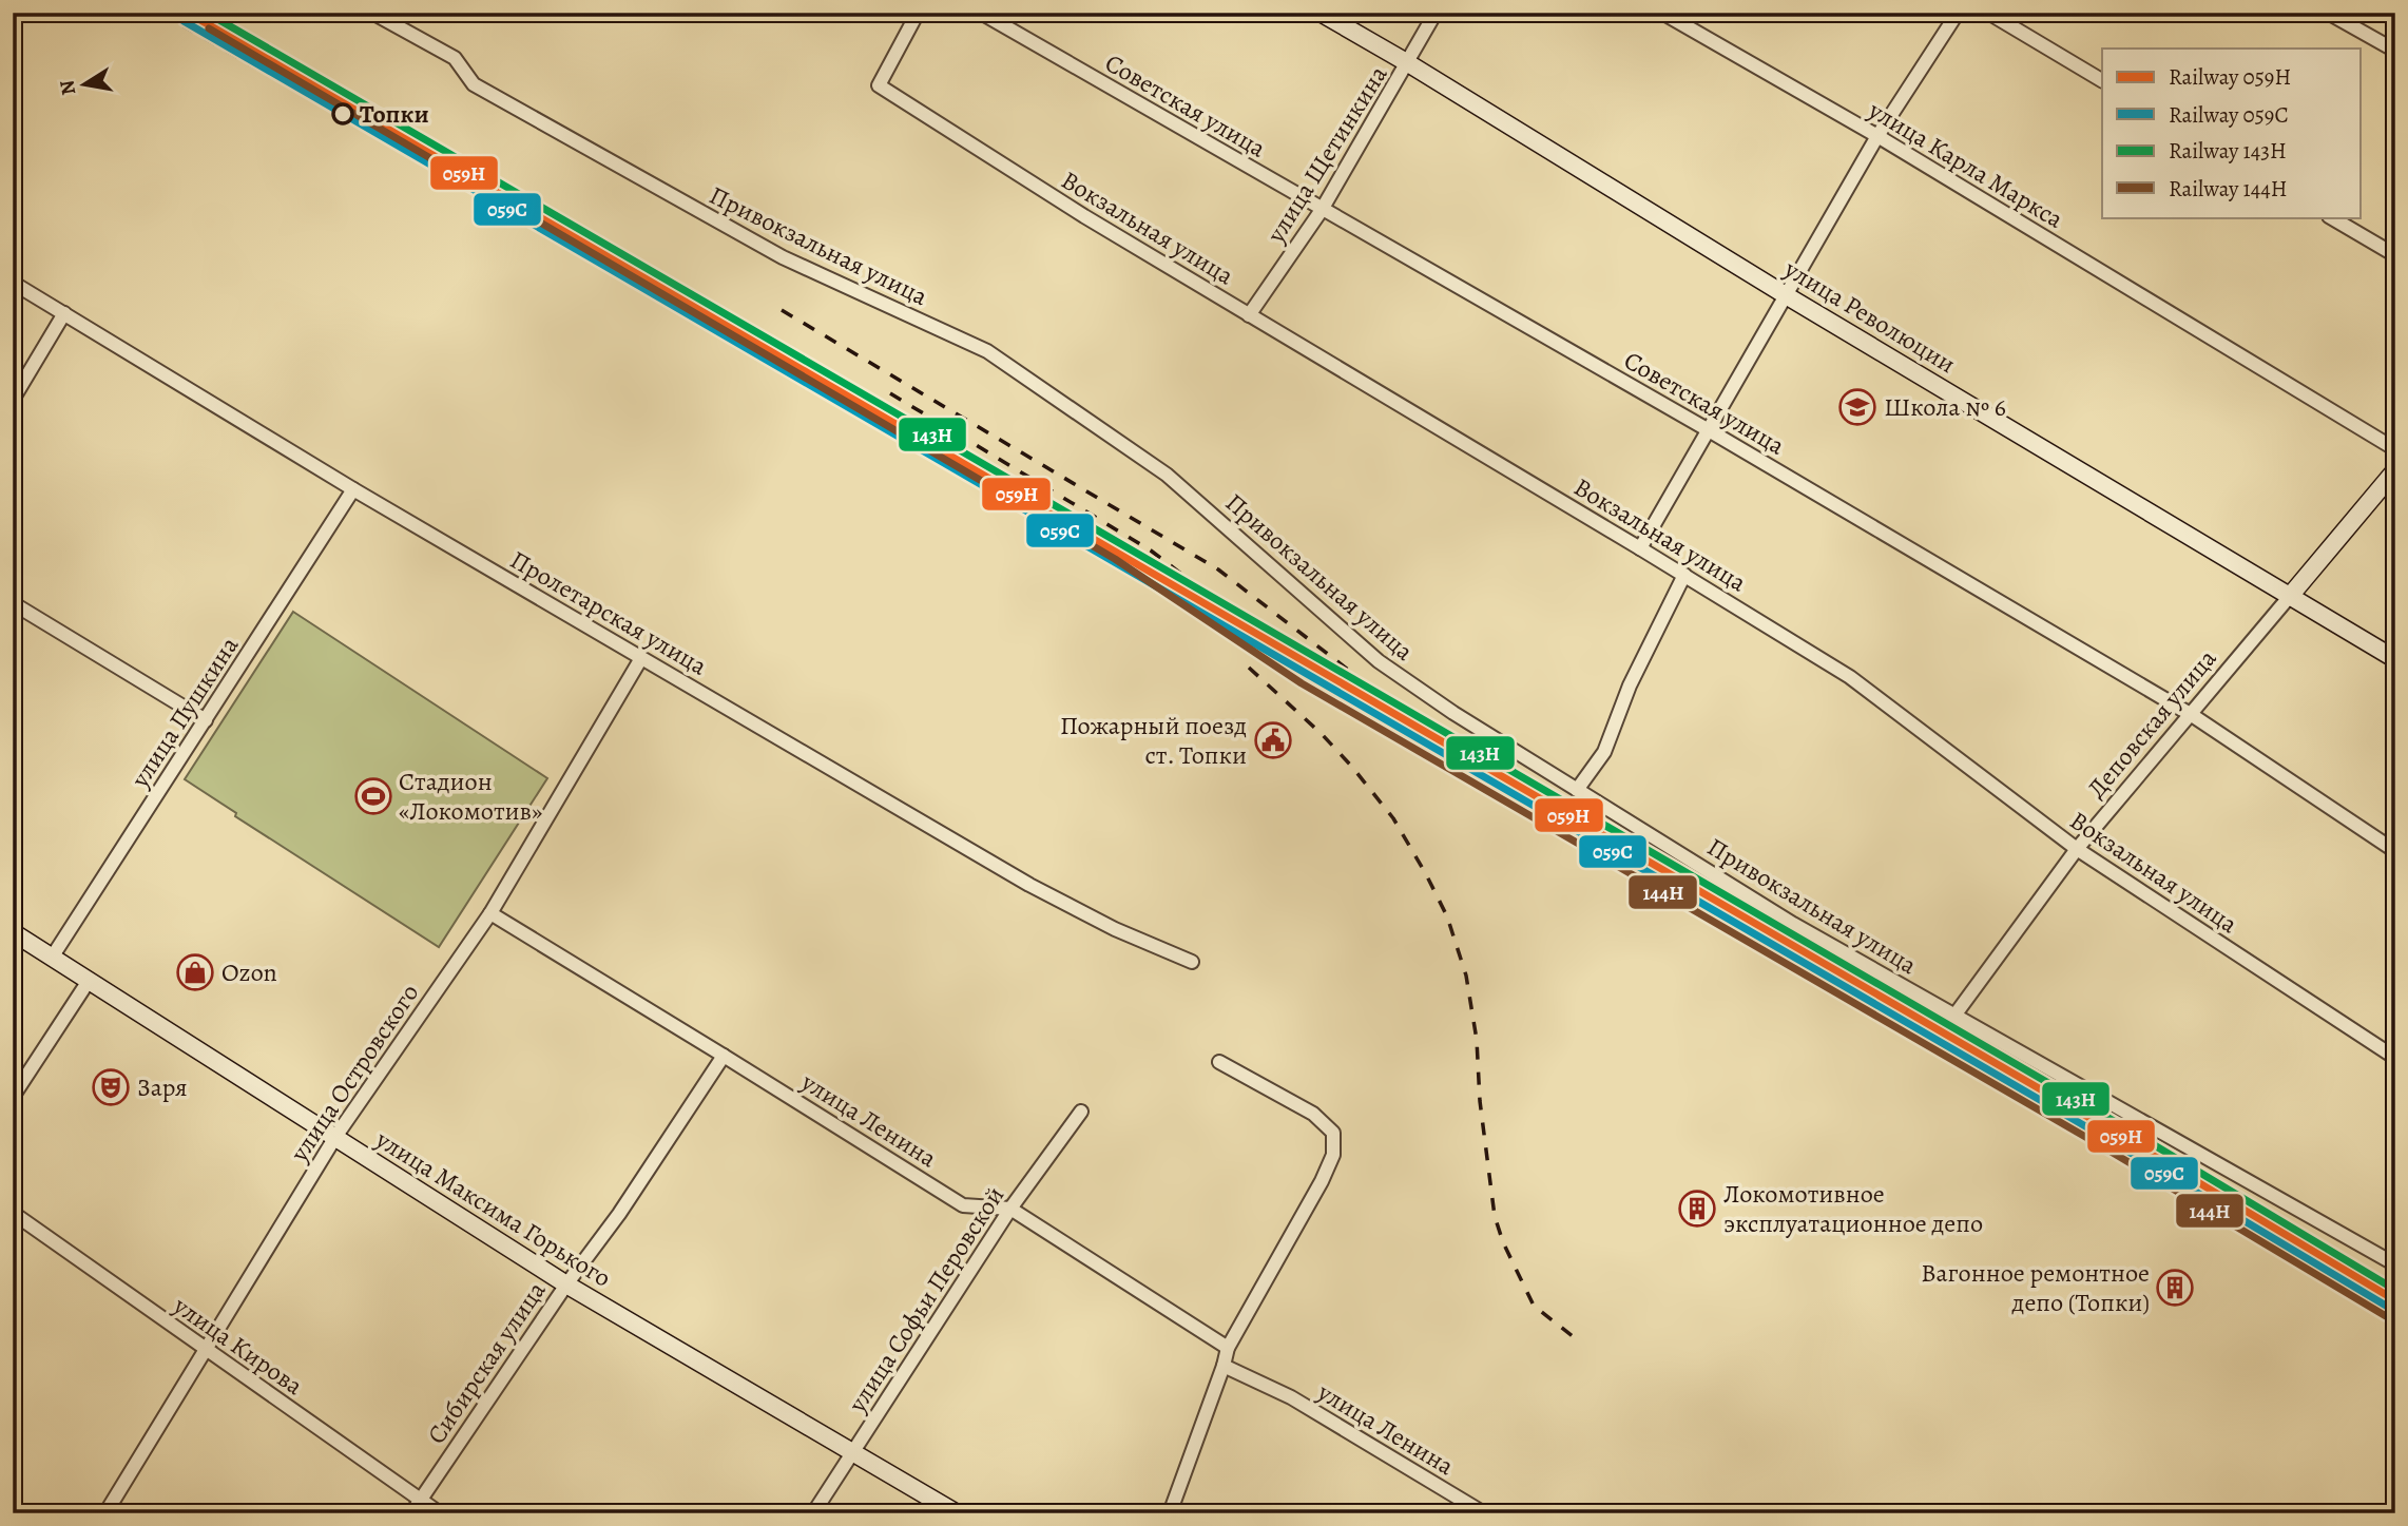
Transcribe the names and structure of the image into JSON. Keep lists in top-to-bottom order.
{
  "streets": {
    "street": [
      "Советская улица",
      "улица Щетинкина",
      "улица Карла Маркса",
      "Вокзальная улица",
      "Привокзальная улица",
      "улица Революции",
      "Пролетарская улица",
      "улица Пушкина",
      "Деповская улица",
      "улица Островского",
      "улица Ленина",
      "улица Максима Горького",
      "улица Софьи Перовской",
      "улица Кирова",
      "Сибирская улица"
    ]
  },
  "crossings": [
    ["Советская улица", "улица Щетинкина"],
    ["Советская улица", "Деповская улица"],
    ["улица Щетинкина", "Вокзальная улица"],
    ["улица Щетинкина", "улица Революции"],
    ["Вокзальная улица", "Деповская улица"],
    ["Привокзальная улица", "Деповская улица"],
    ["улица Революции", "Деповская улица"],
    ["Пролетарская улица", "улица Пушкина"],
    ["Пролетарская улица", "улица Островского"],
    ["улица Пушкина", "улица Максима Горького"],
    ["улица Островского", "улица Ленина"],
    ["улица Островского", "улица Максима Горького"],
    ["улица Островского", "улица Кирова"],
    ["улица Ленина", "улица Софьи Перовской"],
    ["улица Ленина", "Сибирская улица"],
    ["улица Максима Горького", "улица Софьи Перовской"],
    ["улица Максима Горького", "Сибирская улица"],
    ["улица Кирова", "Сибирская улица"]
  ],
  "places": {
    "other": ["Топки"],
    "school or university": ["Школа № 6"],
    "public building": ["Пожарный поезд ст. Топки"],
    "sports": ["Стадион «Локомотив»"],
    "shop": ["Ozon"],
    "theatre": ["Заря"],
    "building": ["Локомотивное эксплуатационное депо", "Вагонное ремонтное депо (Топки)"]
  },
  "lines": [
    "rail line 059Н",
    "rail line 143Н",
    "rail line 059С",
    "rail line 144Н"
  ],
  "legend": [
    "Railway 059Н",
    "Railway 059С",
    "Railway 143Н",
    "Railway 144Н"
  ],
  "north": "left"
}
